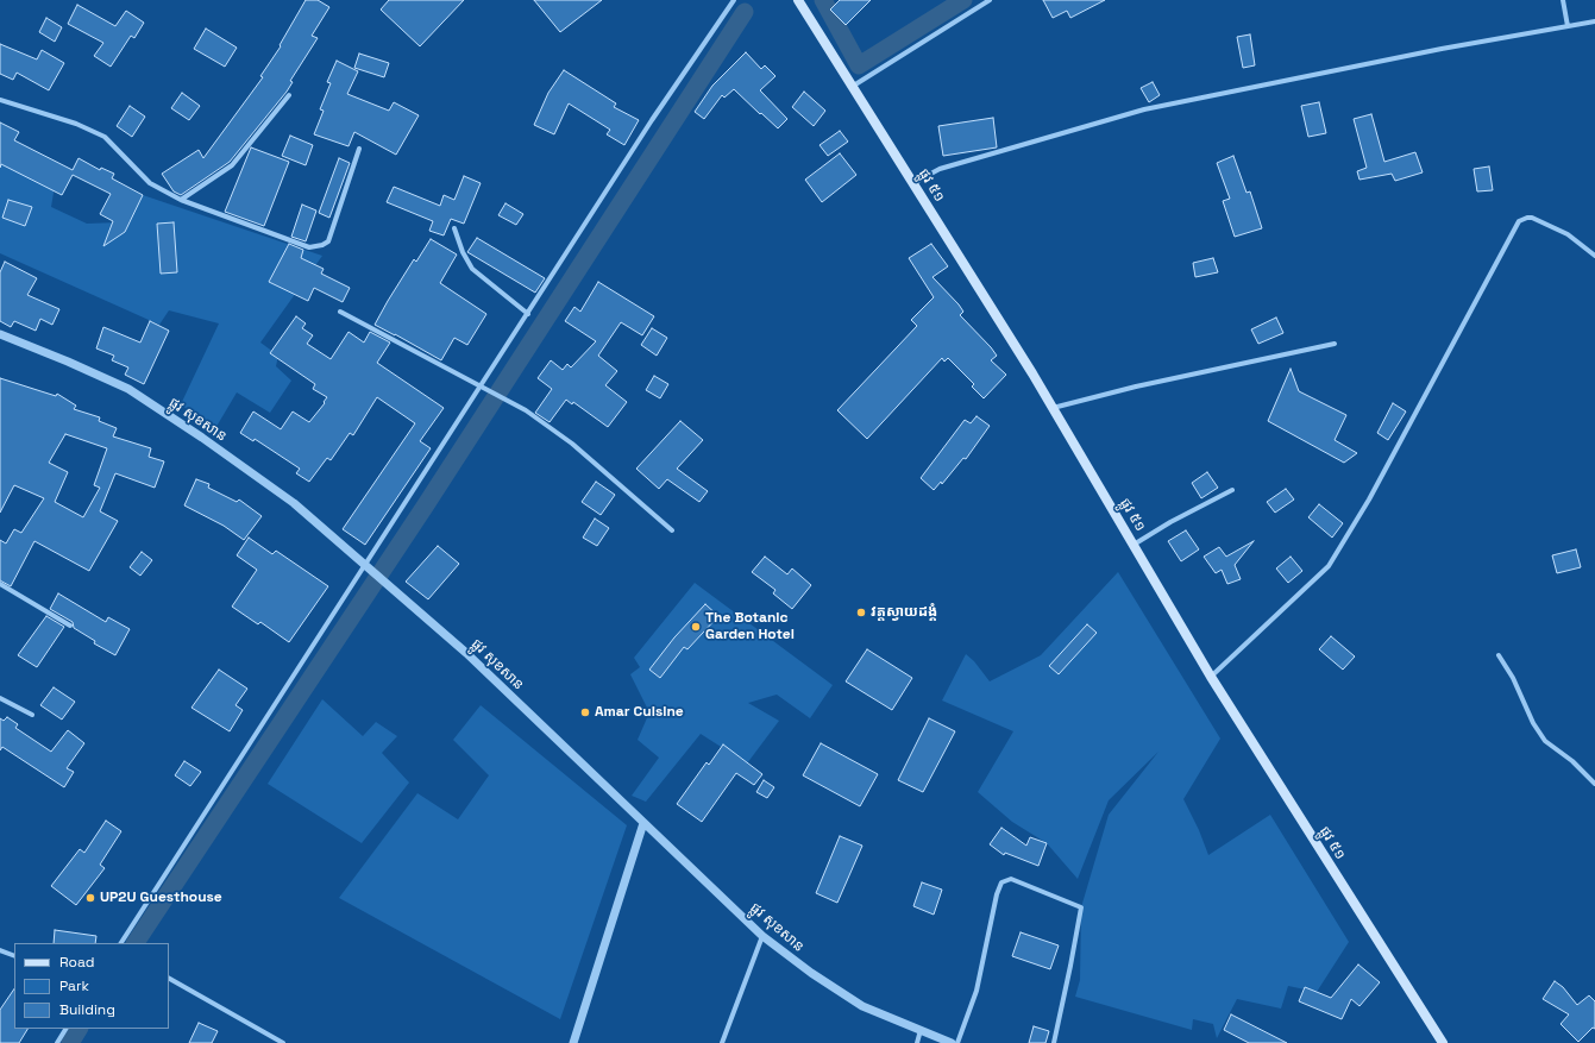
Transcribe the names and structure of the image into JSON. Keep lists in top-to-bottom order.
{
  "streets": {
    "main road": ["ផ្លូវ ៥១"],
    "street": ["ផ្លូវ សុខសាន"]
  },
  "places": [
    "វត្តស្វាយដង្គំ",
    "The Botanic Garden Hotel",
    "Amar Cuisine",
    "UP2U Guesthouse"
  ],
  "legend": ["Road", "Park", "Building"]
}
